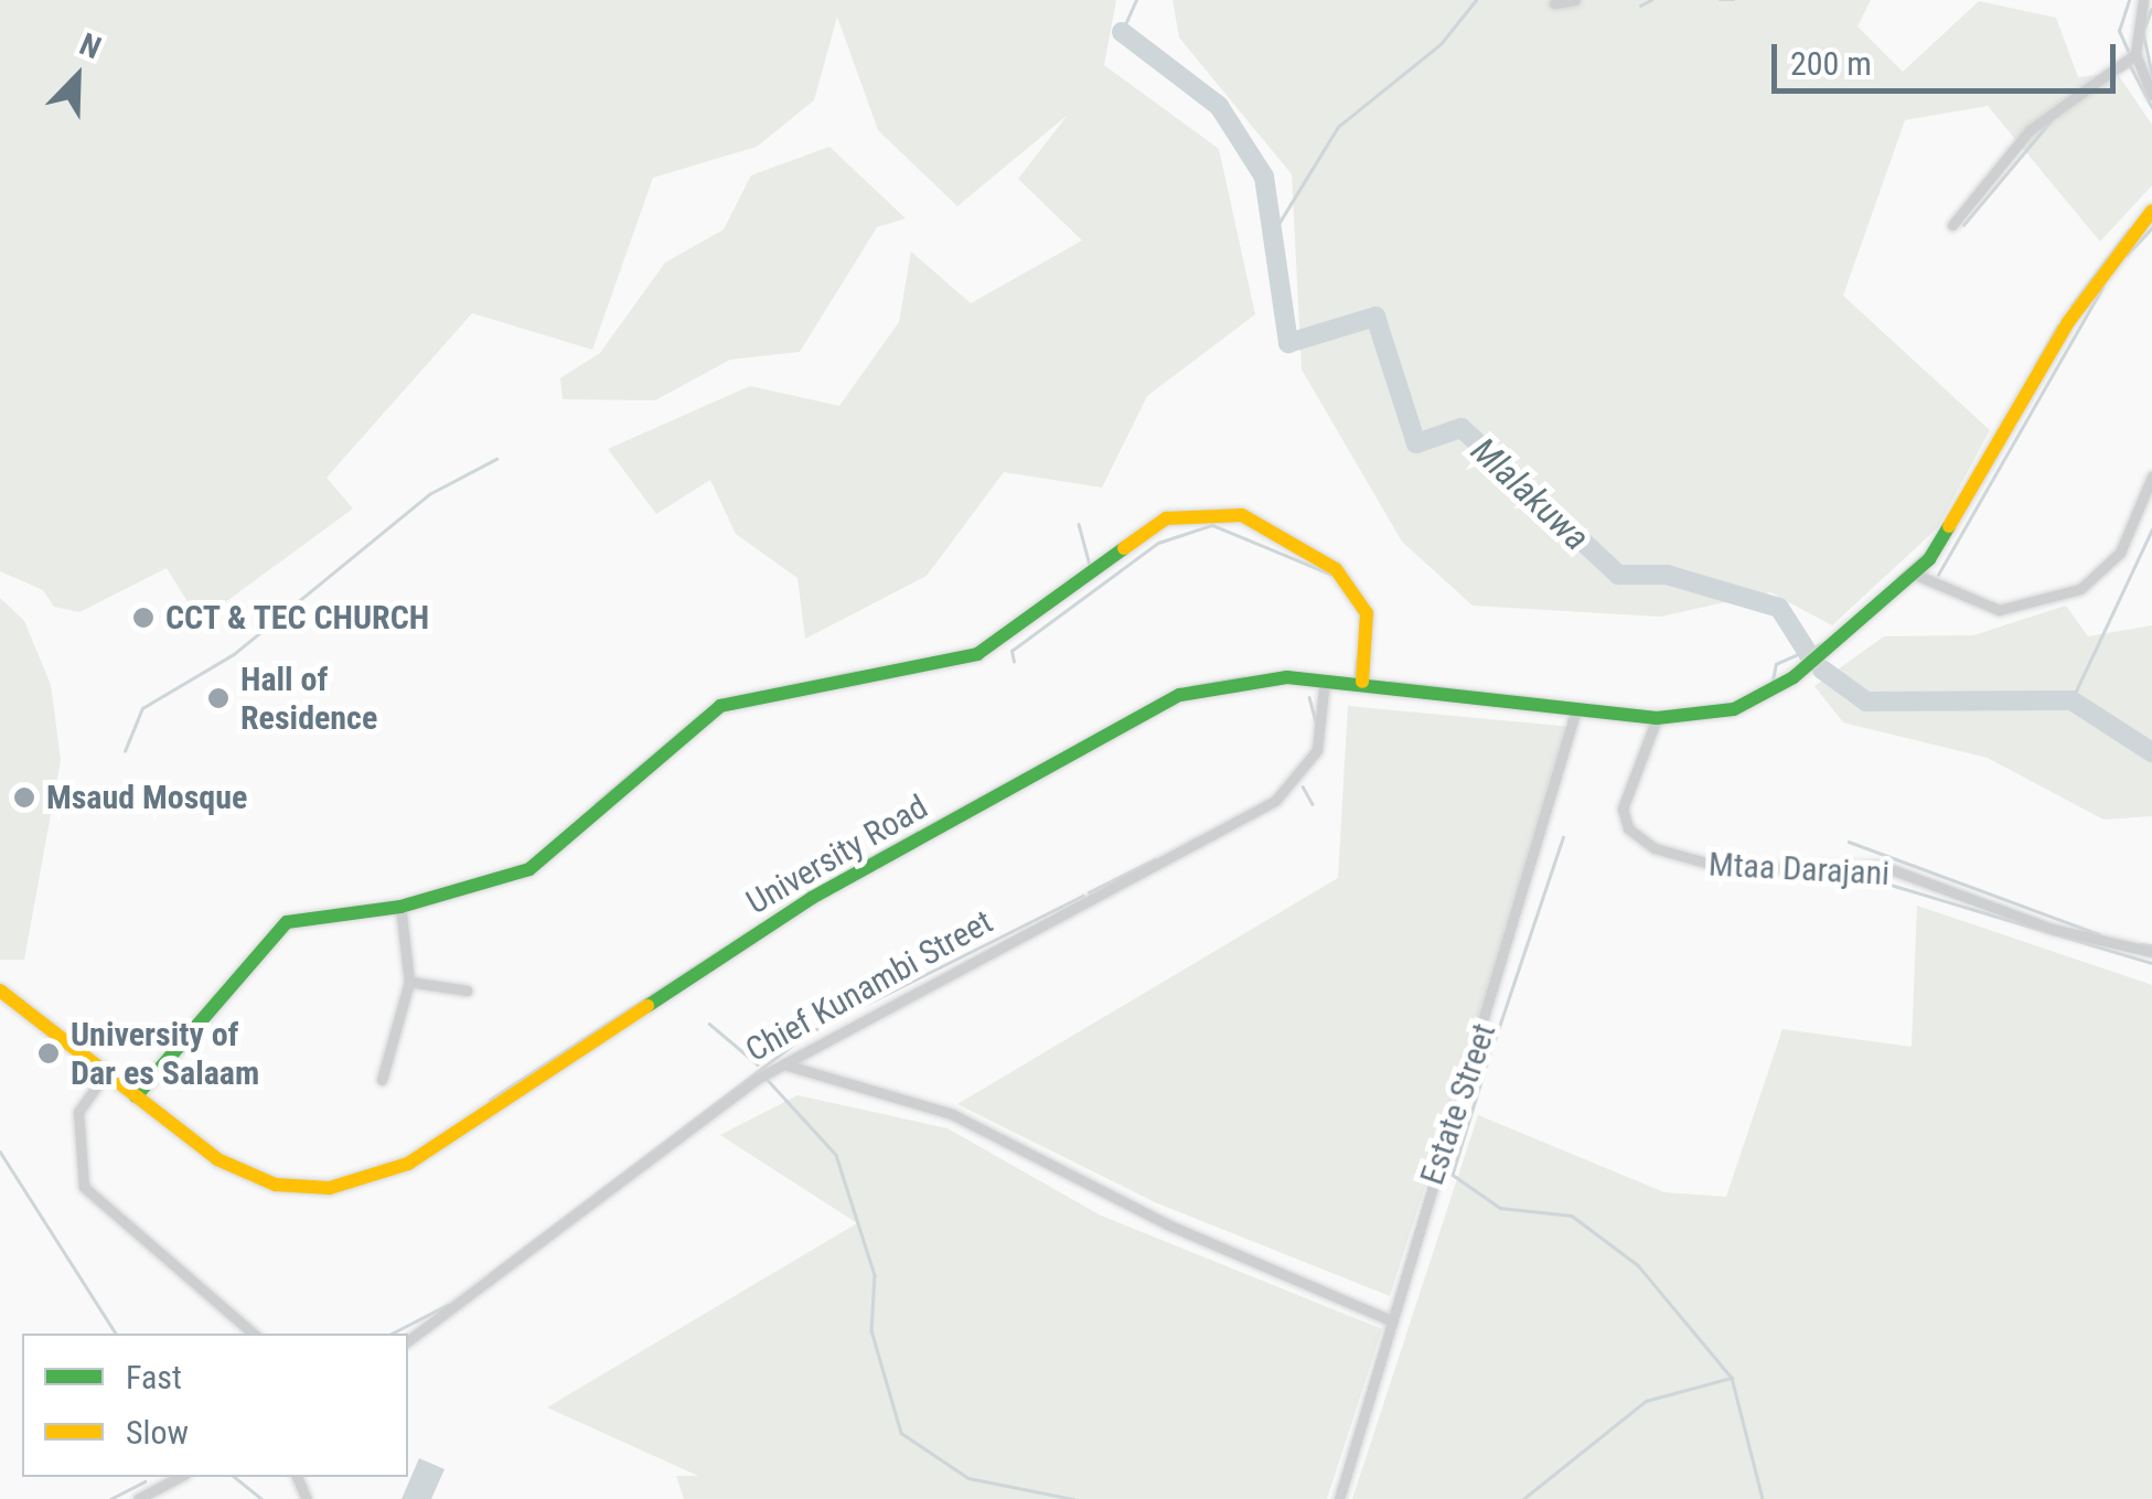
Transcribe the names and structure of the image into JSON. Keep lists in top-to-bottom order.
{
  "streets": {
    "street": [
      "University Road",
      "Mtaa Darajani",
      "Chief Kunambi Street",
      "Estate Street"
    ]
  },
  "crossings": [
    ["University Road", "Mtaa Darajani"],
    ["University Road", "Chief Kunambi Street"],
    ["University Road", "Estate Street"]
  ],
  "water": ["Mlalakuwa"],
  "places": [
    "CCT & TEC CHURCH",
    "Hall of Residence",
    "Msaud Mosque",
    "University of Dar es Salaam"
  ],
  "legend": ["Fast", "Slow"],
  "scale_bar": "200 m",
  "north": "top right"
}
